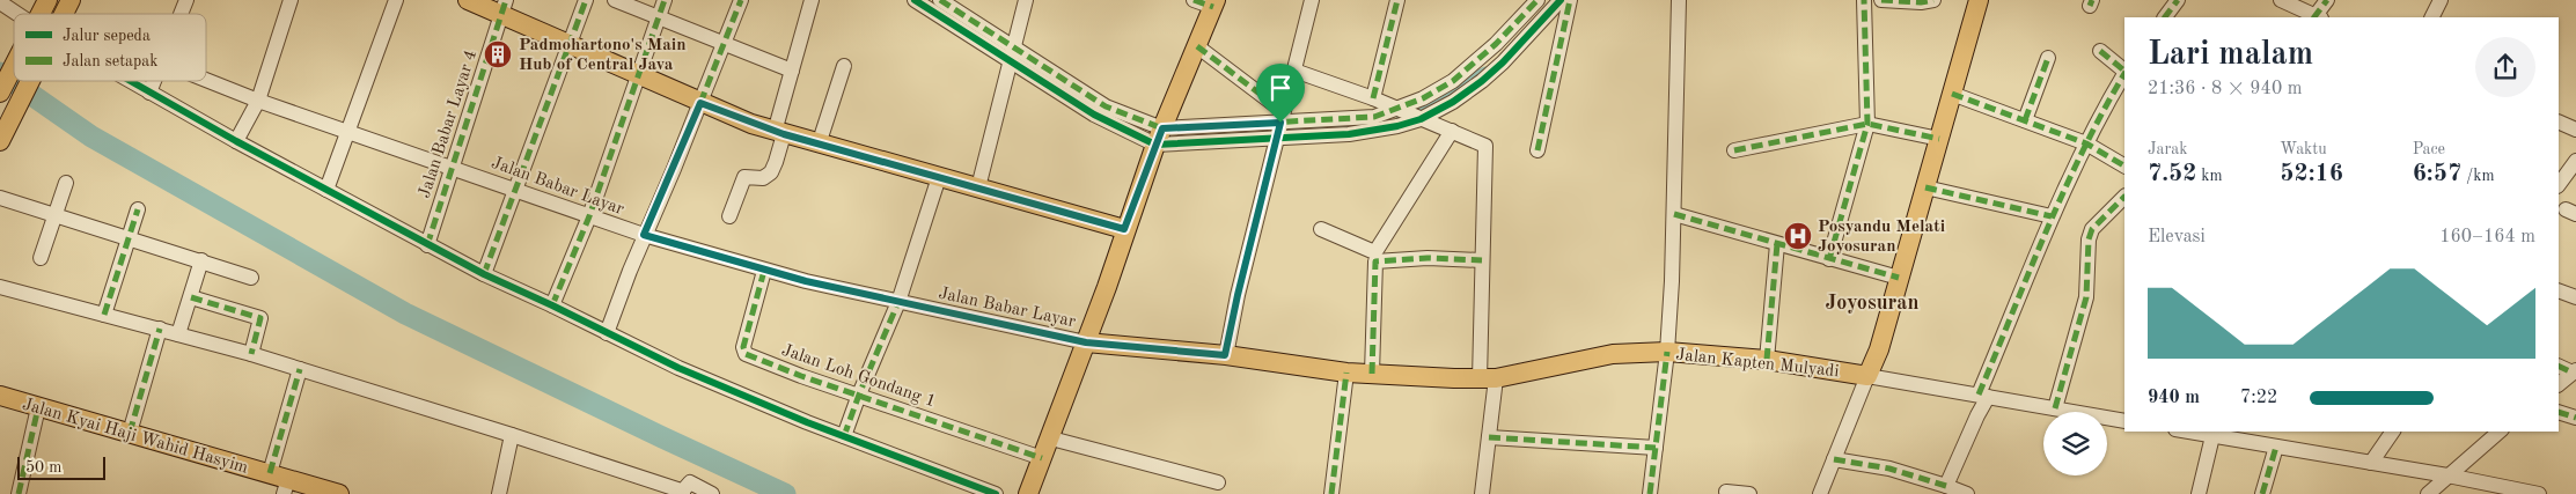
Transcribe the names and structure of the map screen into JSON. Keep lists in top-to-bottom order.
{
  "streets": {
    "main road": ["Jalan Kapten Mulyadi", "Jalan Kyai Haji Wahid Hasyim"],
    "street": ["Jalan Babar Layar 4", "Jalan Babar Layar", "Jalan Loh Gondang 1"]
  },
  "crossings": [
    ["Jalan Babar Layar 4", "Jalan Babar Layar"],
    ["Jalan Babar Layar", "Jalan Kapten Mulyadi"],
    ["Jalan Babar Layar", "Jalan Loh Gondang 1"]
  ],
  "districts": ["Joyosuran"],
  "places": {
    "building": ["Padmohartono's Main Hub of Central Java"],
    "hospital": ["Posyandu Melati Joyosuran"]
  },
  "legend": ["Jalur sepeda", "Jalan setapak"],
  "scale_bar": "50 m",
  "page": {
    "heading": ["Lari malam", "21:36 · 8 × 940 m"],
    "stats": [
      ["Jarak", "7.52 km"],
      ["Waktu", "52:16"],
      ["Pace", "6:57 /km"]
    ],
    "chart": ["Elevasi", "160–164 m"],
    "list": [
      {
        "name": "940 m",
        "note": "7:22"
      }
    ],
    "scale": "50 m"
  }
}
